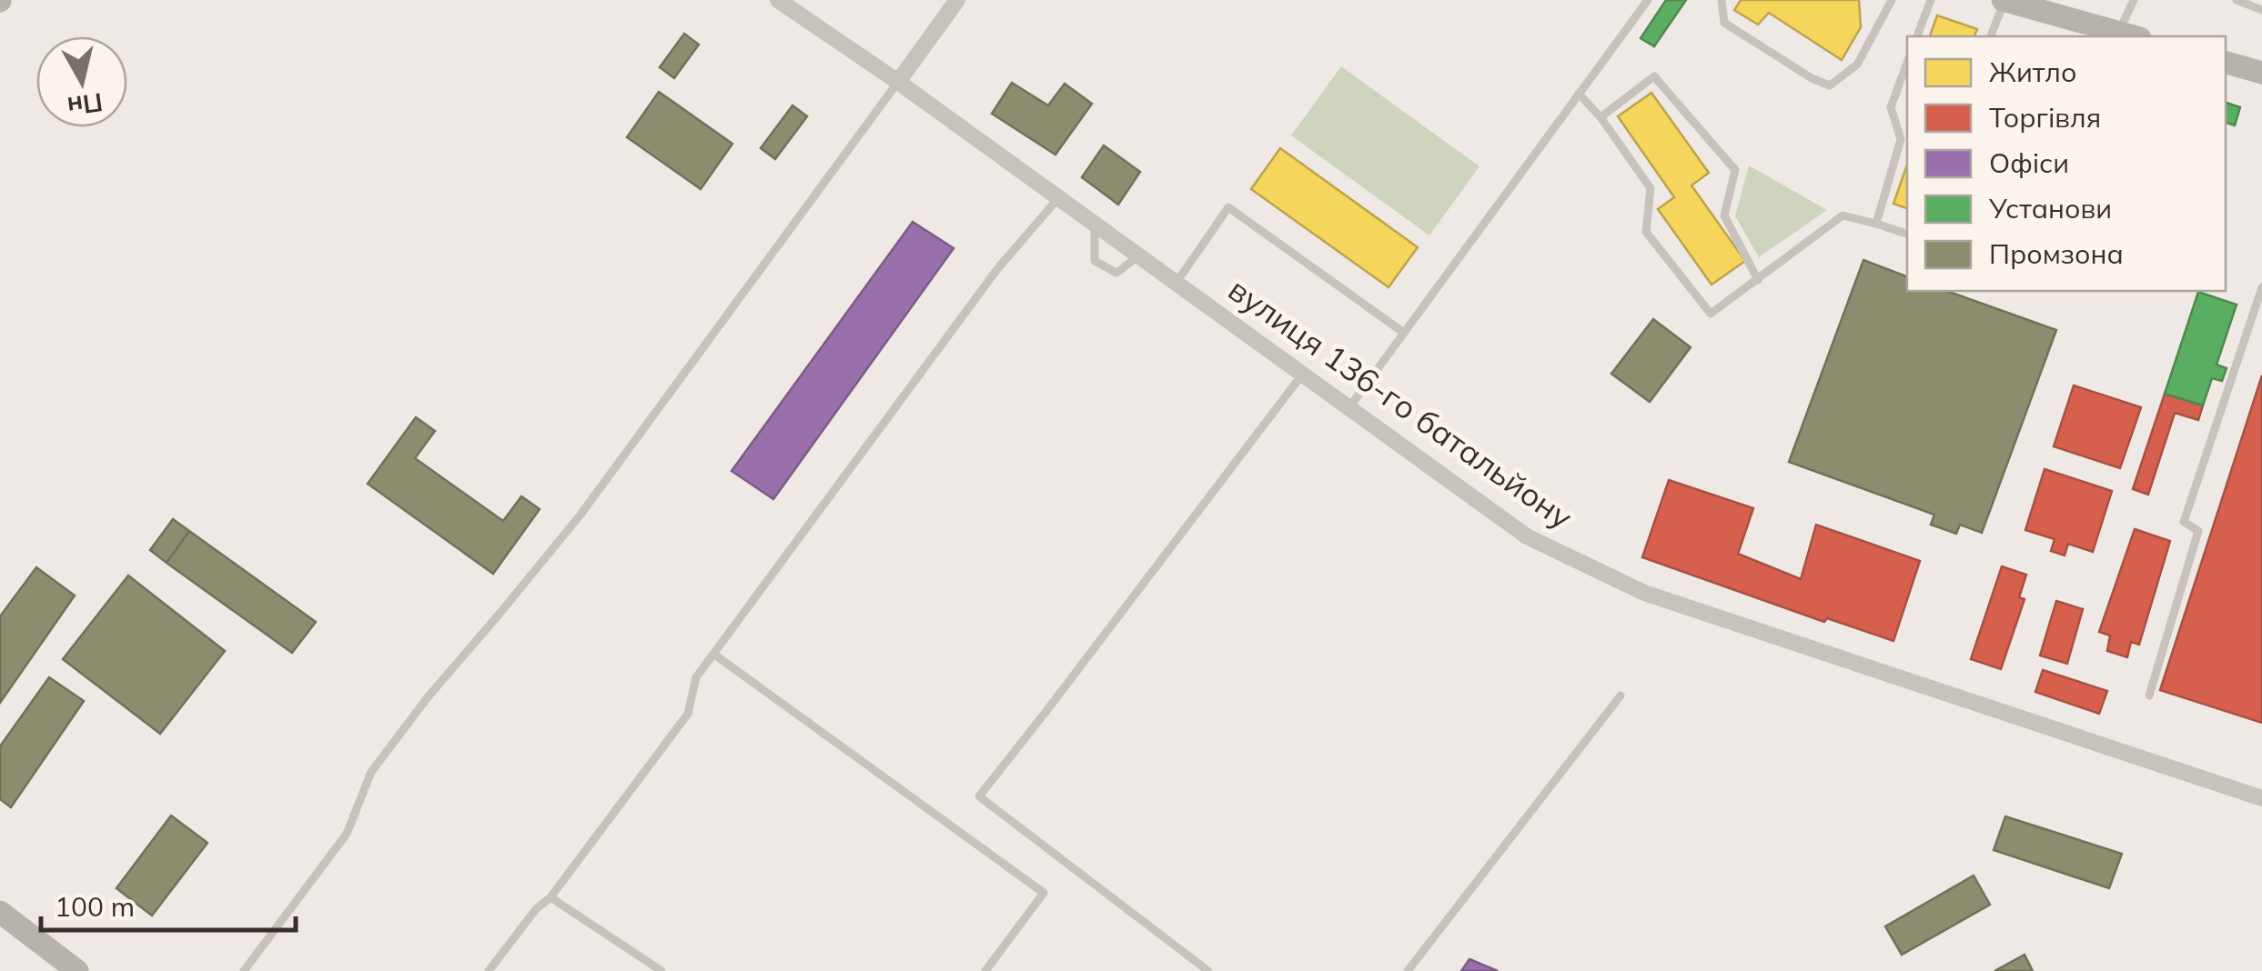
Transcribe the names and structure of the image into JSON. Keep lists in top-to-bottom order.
{
  "streets": {
    "street": ["вулиця 136-го батальйону"]
  },
  "legend": [
    "Житло",
    "Торгівля",
    "Офіси",
    "Установи",
    "Промзона"
  ],
  "scale_bar": "100 m",
  "north": "bottom"
}
